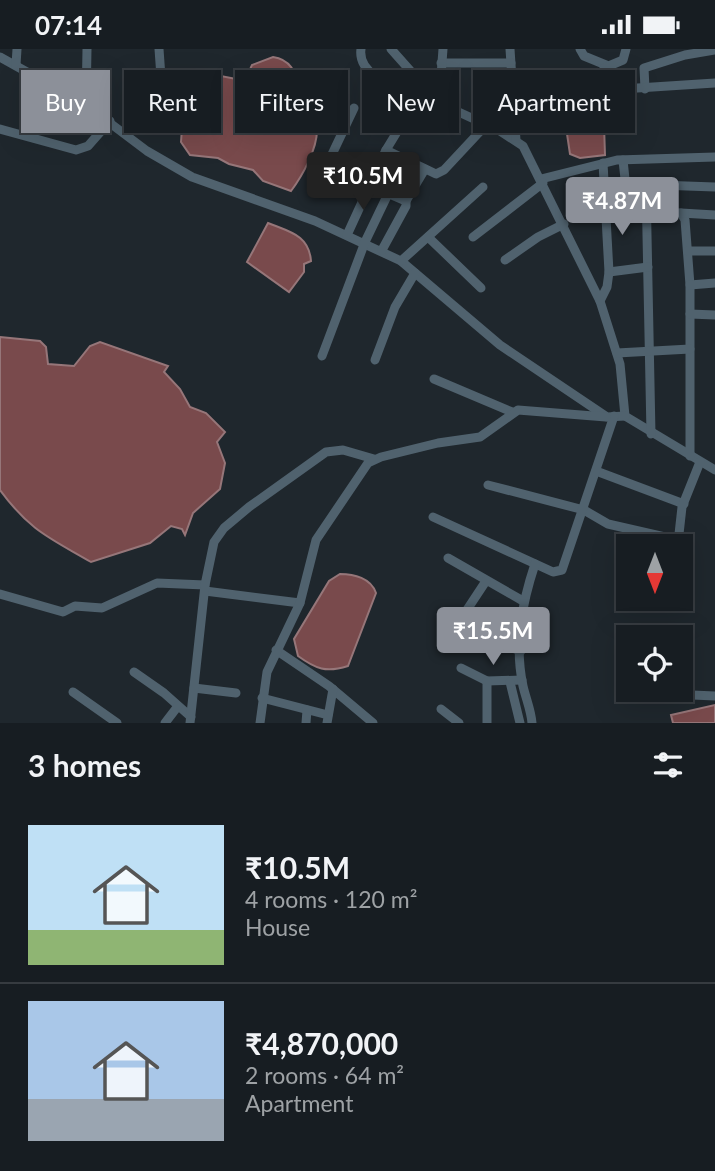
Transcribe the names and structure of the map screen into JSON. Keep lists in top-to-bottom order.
{
  "north": "bottom",
  "page": {
    "status": "07:14",
    "chip": [
      "Buy",
      "Rent",
      "Filters",
      "New",
      "Apartment"
    ],
    "price": ["₹10.5M", "₹4.87M", "₹15.5M"],
    "heading": "3 homes",
    "list": [
      {
        "name": "₹10.5M",
        "note": "4 rooms · 120 m² · House"
      },
      {
        "name": "₹4,870,000",
        "note": "2 rooms · 64 m² · Apartment"
      }
    ]
  }
}
